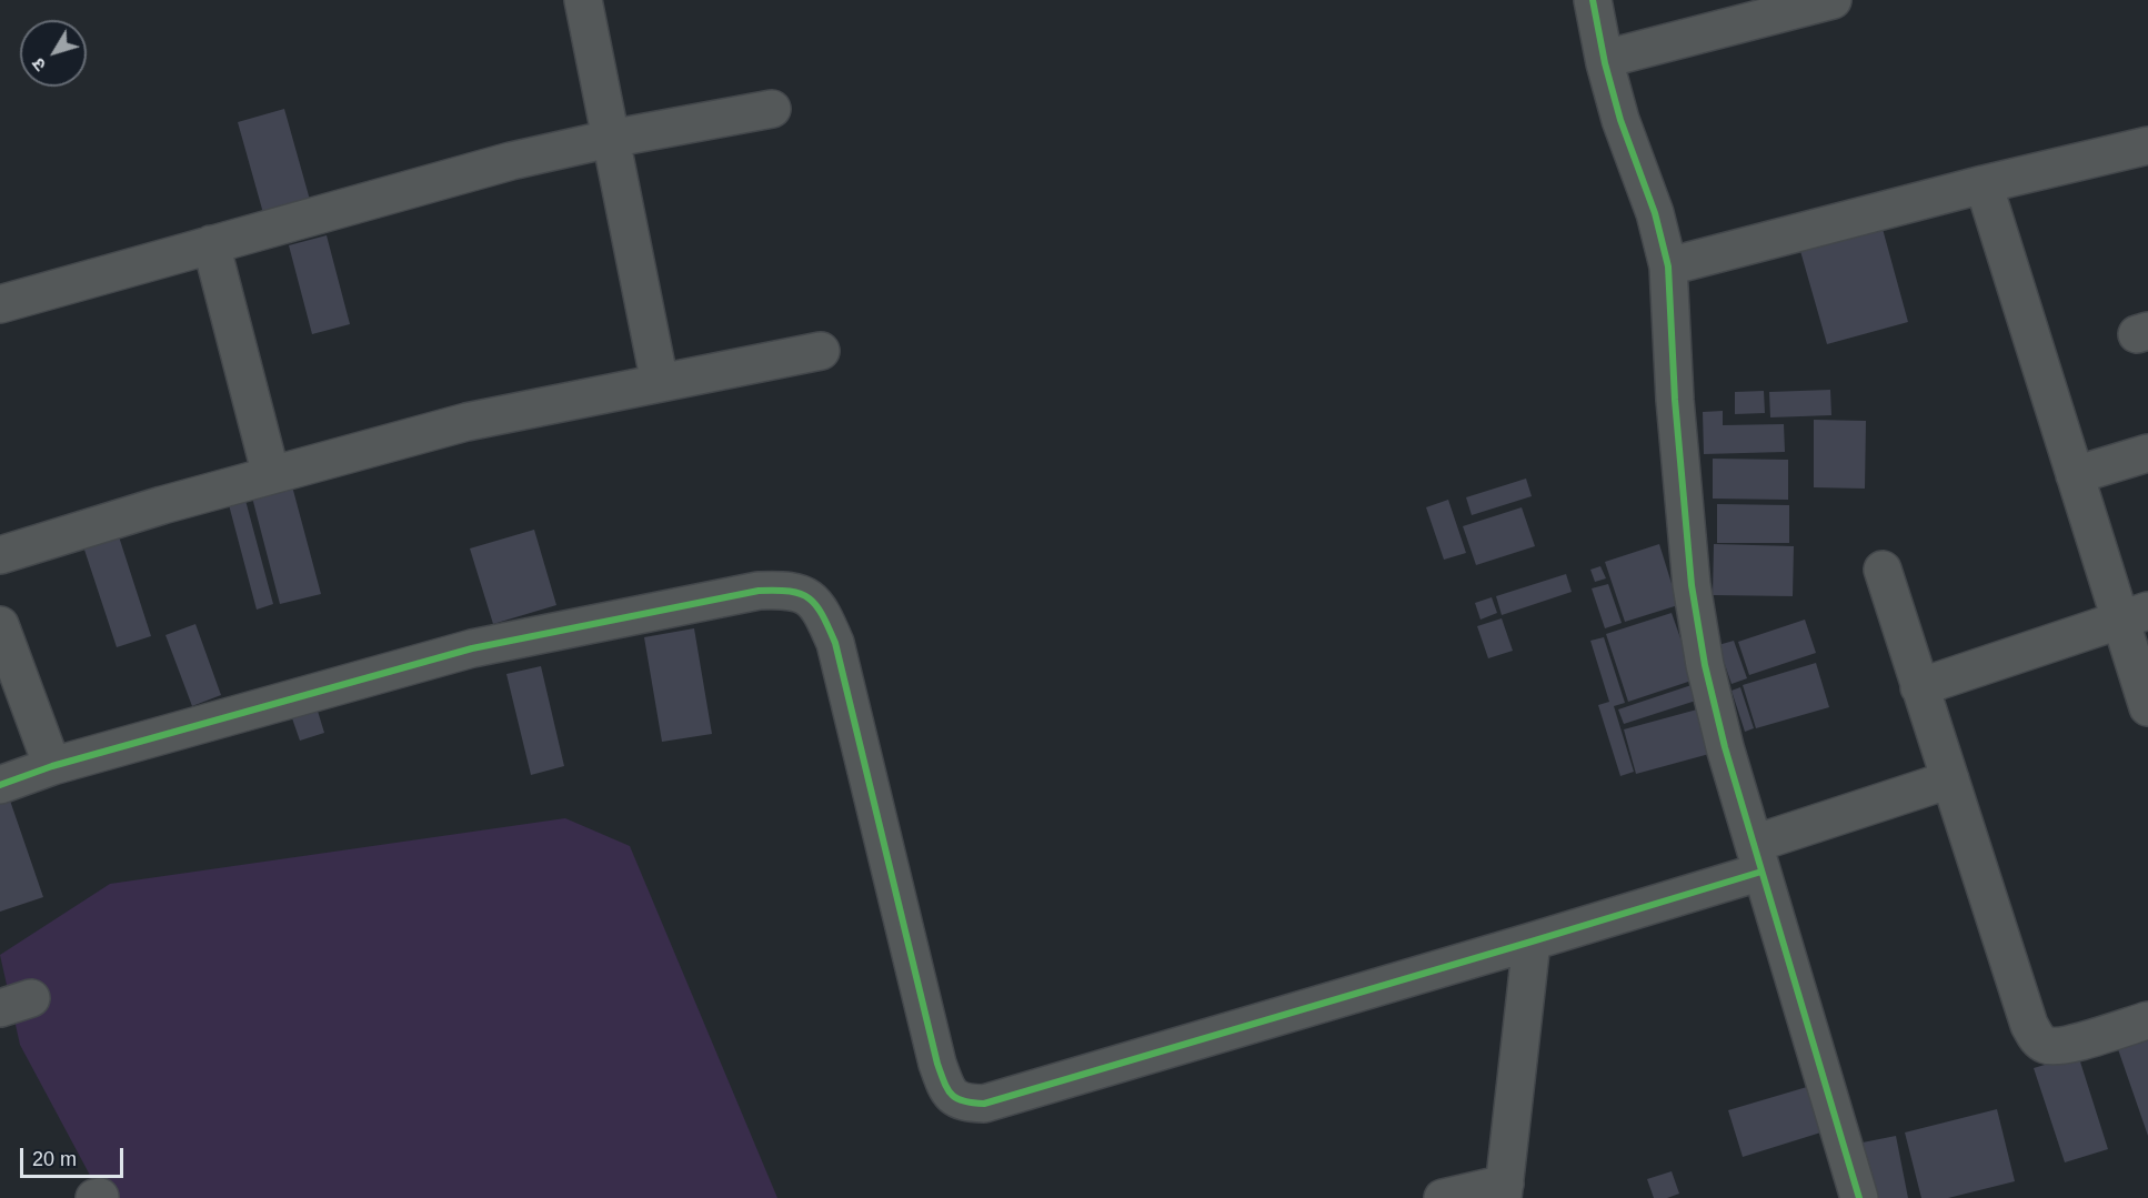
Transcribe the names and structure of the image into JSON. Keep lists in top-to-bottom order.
{
  "scale_bar": "20 m",
  "north": "bottom left"
}
